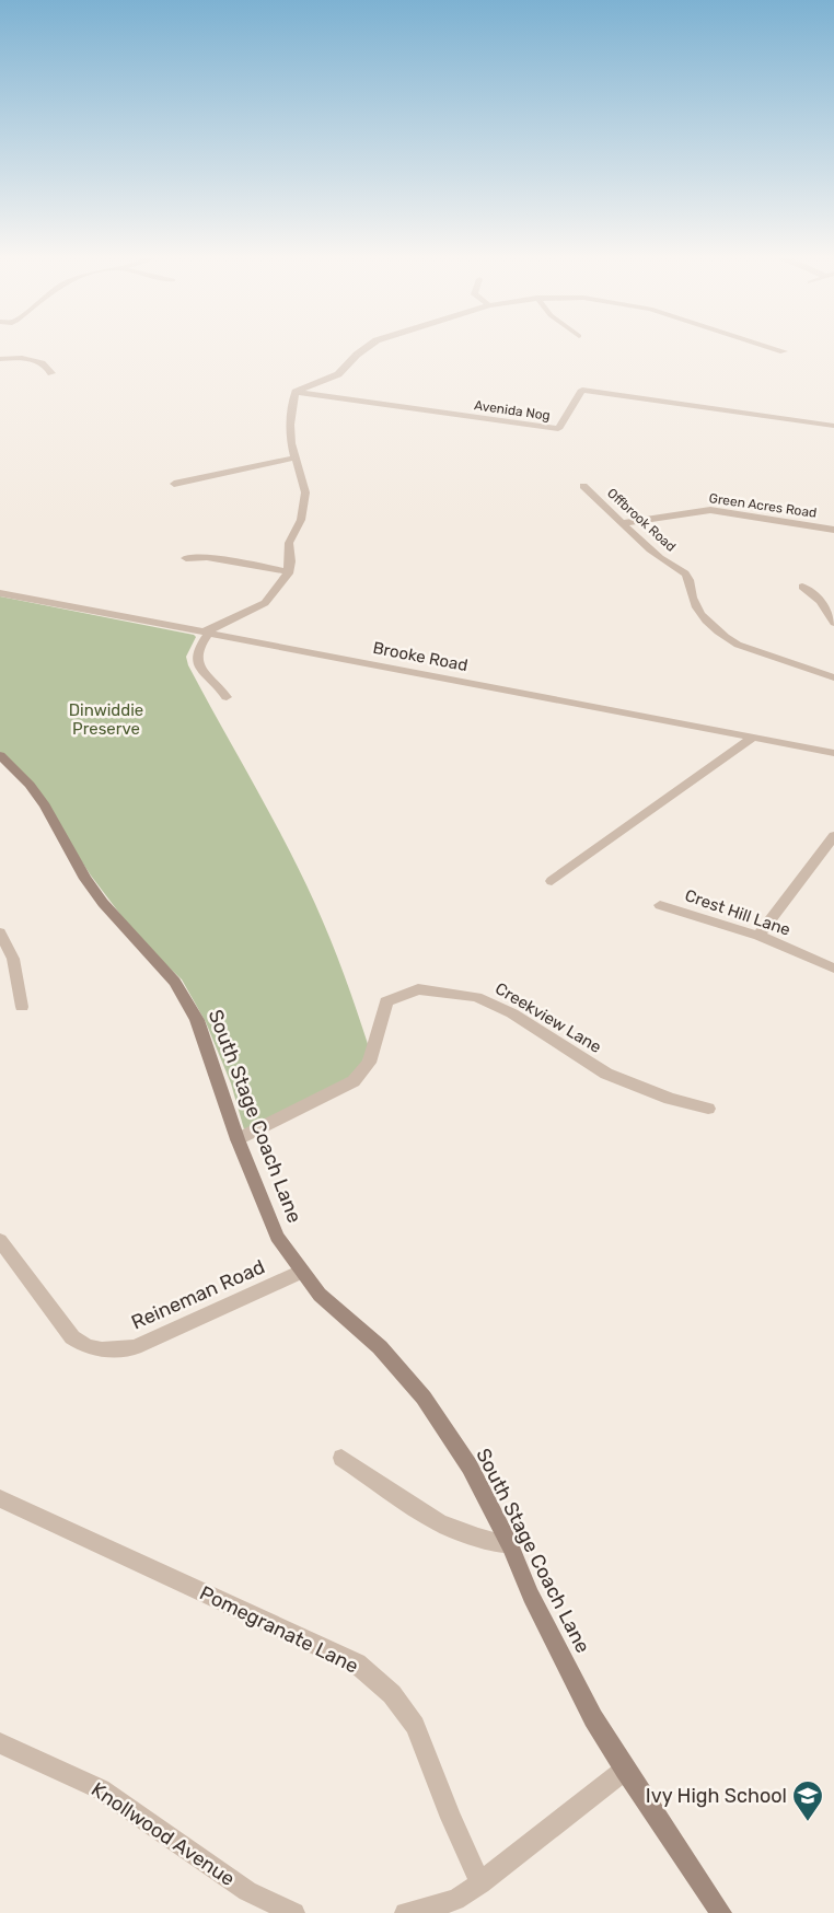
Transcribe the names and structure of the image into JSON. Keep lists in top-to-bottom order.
{
  "streets": {
    "main road": ["South Stage Coach Lane"],
    "street": [
      "Avenida Nog",
      "Green Acres Road",
      "Offbrook Road",
      "Brooke Road",
      "Crest Hill Lane",
      "Creekview Lane",
      "Reineman Road",
      "Pomegranate Lane",
      "Knollwood Avenue"
    ]
  },
  "crossings": [
    ["Green Acres Road", "Offbrook Road"],
    ["Creekview Lane", "South Stage Coach Lane"],
    ["South Stage Coach Lane", "Reineman Road"]
  ],
  "parks": ["Dinwiddie Preserve"],
  "places": {
    "school or university": ["Ivy High School"]
  }
}
